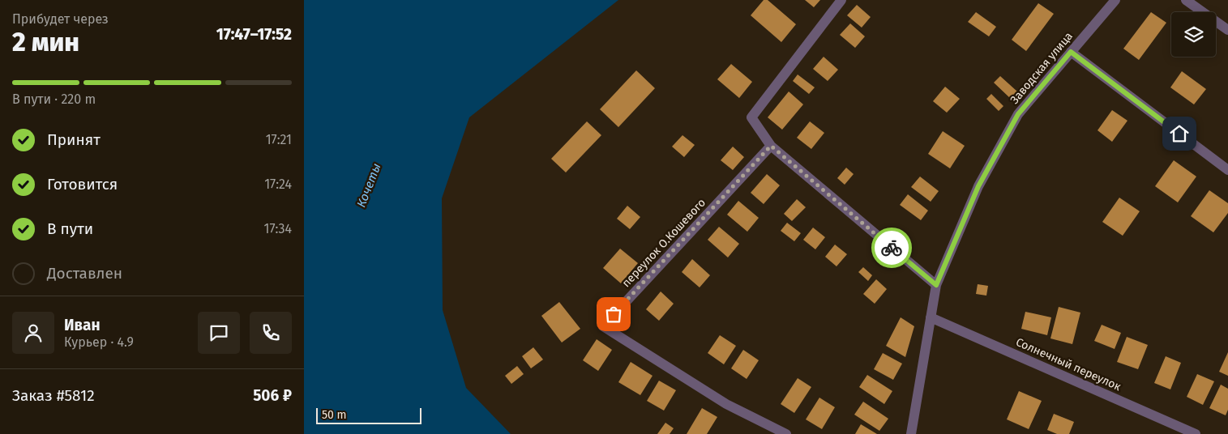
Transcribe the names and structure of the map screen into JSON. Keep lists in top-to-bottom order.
{
  "streets": {
    "street": ["Заводская улица", "переулок О.Кошевого", "Солнечный переулок"]
  },
  "crossings": [
    ["Заводская улица", "Солнечный переулок"]
  ],
  "water": ["Кочеты"],
  "scale_bar": "50 m",
  "page": {
    "heading": ["2 мин", "Прибудет через", "17:47–17:52"],
    "panel": [
      "Иван",
      "Курьер · 4.9",
      "Заказ #5812",
      "506 ₽"
    ],
    "bar": "В пути · 220 m",
    "list": [
      ["Принят", "17:21"],
      ["Готовится", "17:24"],
      ["В пути", "17:34"],
      "Доставлен"
    ],
    "scale": "50 m"
  }
}
